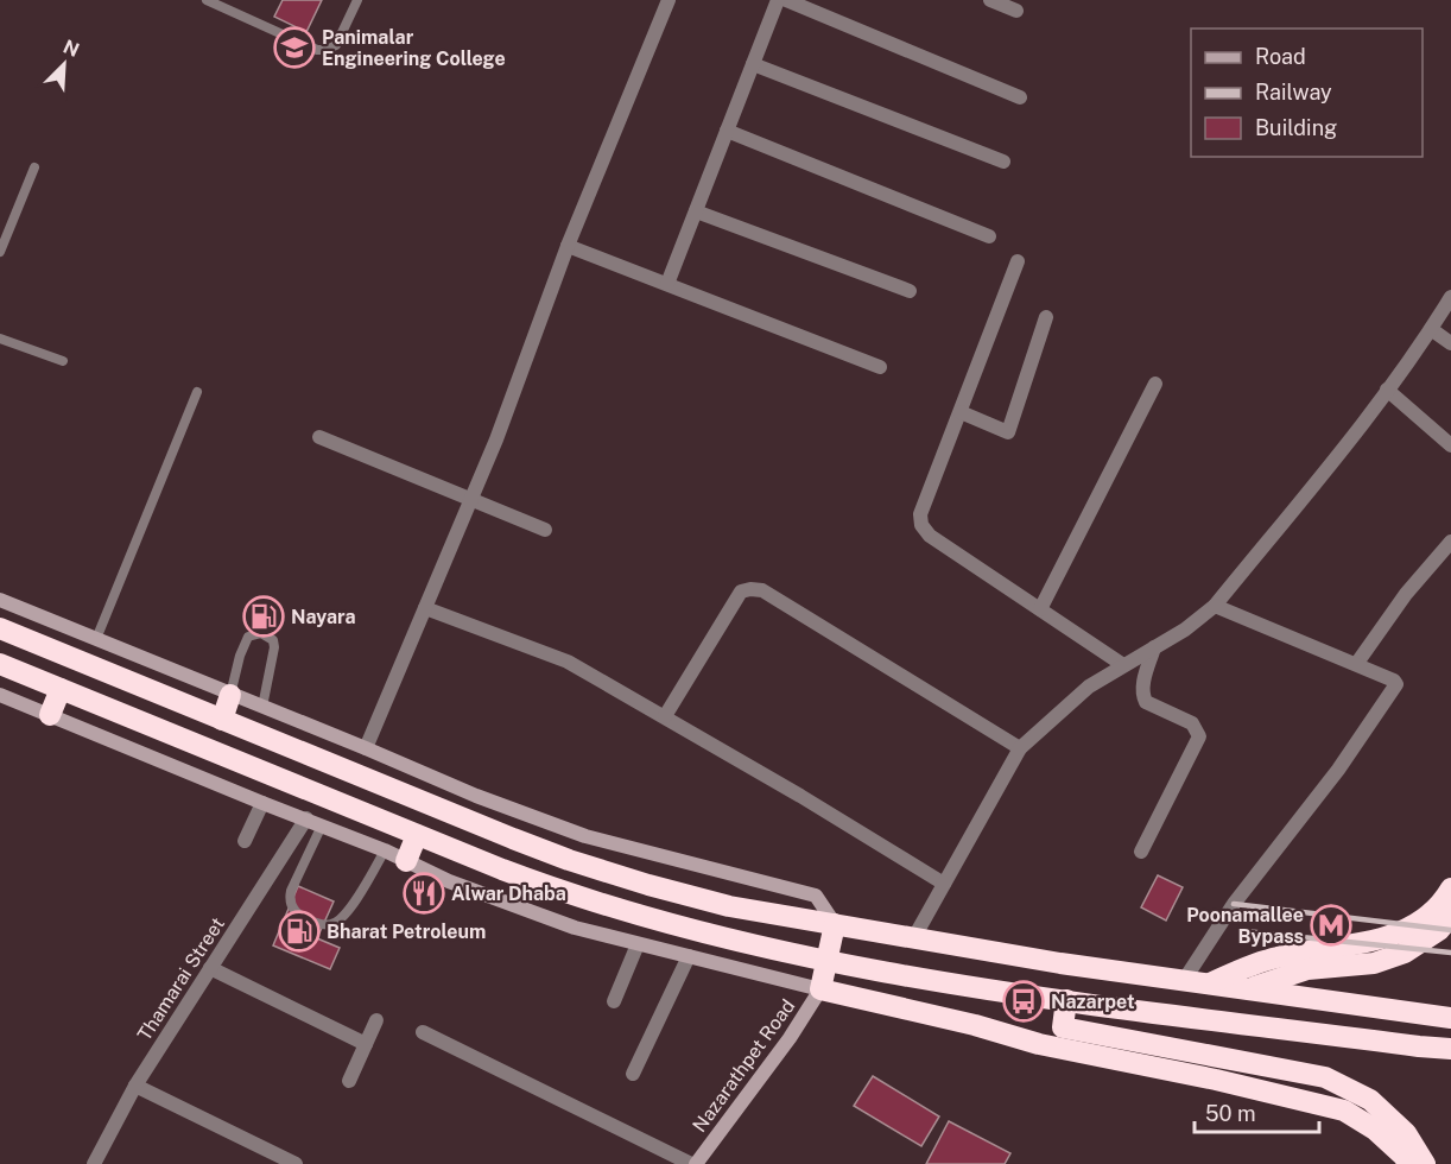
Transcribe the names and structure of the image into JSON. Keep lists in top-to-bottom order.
{
  "streets": {
    "street": ["Thamarai Street", "Nazarathpet Road"]
  },
  "places": {
    "school or university": ["Panimalar Engineering College"],
    "fuel station": ["Nayara", "Bharat Petroleum"],
    "restaurant": ["Alwar Dhaba"],
    "metro station": ["Poonamallee Bypass"],
    "bus stop": ["Nazarpet"]
  },
  "legend": ["Road", "Railway", "Building"],
  "scale_bar": "50 m",
  "north": "top right"
}
